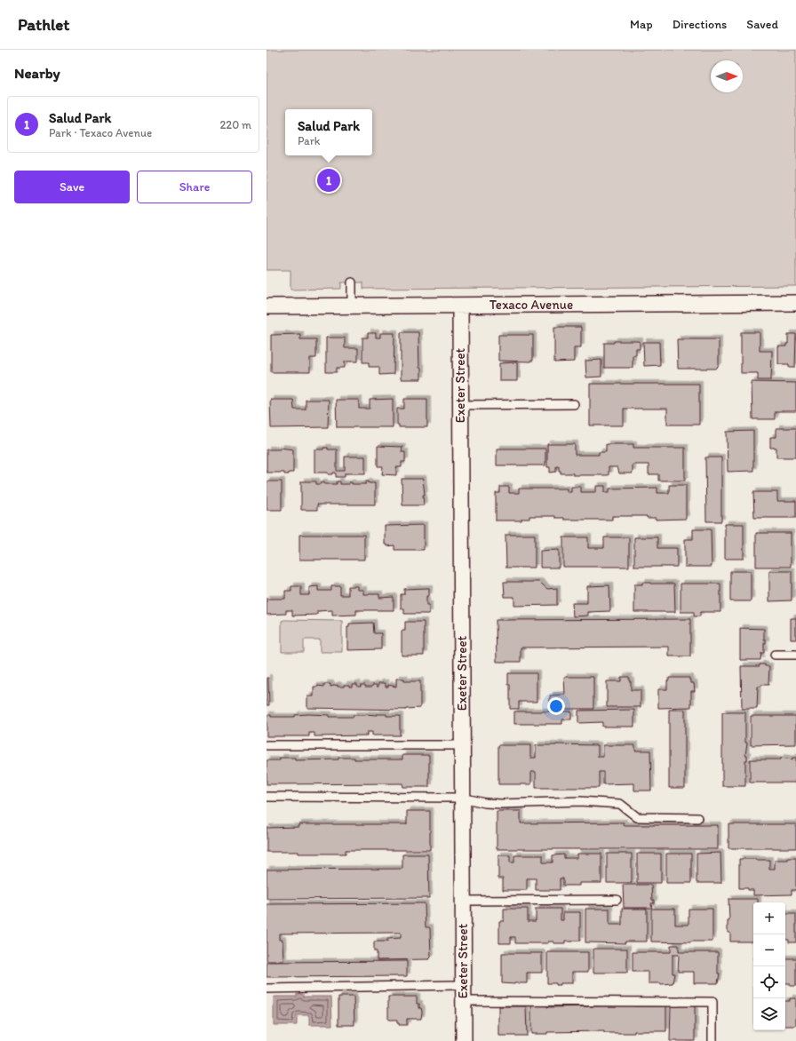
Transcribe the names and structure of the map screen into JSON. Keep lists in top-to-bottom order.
{
  "streets": {
    "street": ["Texaco Avenue", "Exeter Street"]
  },
  "crossings": [
    ["Texaco Avenue", "Exeter Street"]
  ],
  "north": "right",
  "page": {
    "header": "Pathlet",
    "nav": ["Map", "Directions", "Saved"],
    "heading": "Nearby",
    "list": [
      {
        "mark": "1",
        "name": "Salud Park",
        "note": "Park · Texaco Avenue",
        "value": "220 m"
      }
    ],
    "popup": ["Salud Park", "Park"],
    "buttons": ["Save", "Share"],
    "pins": "1",
    "map_buttons": ["+", "−"]
  }
}
